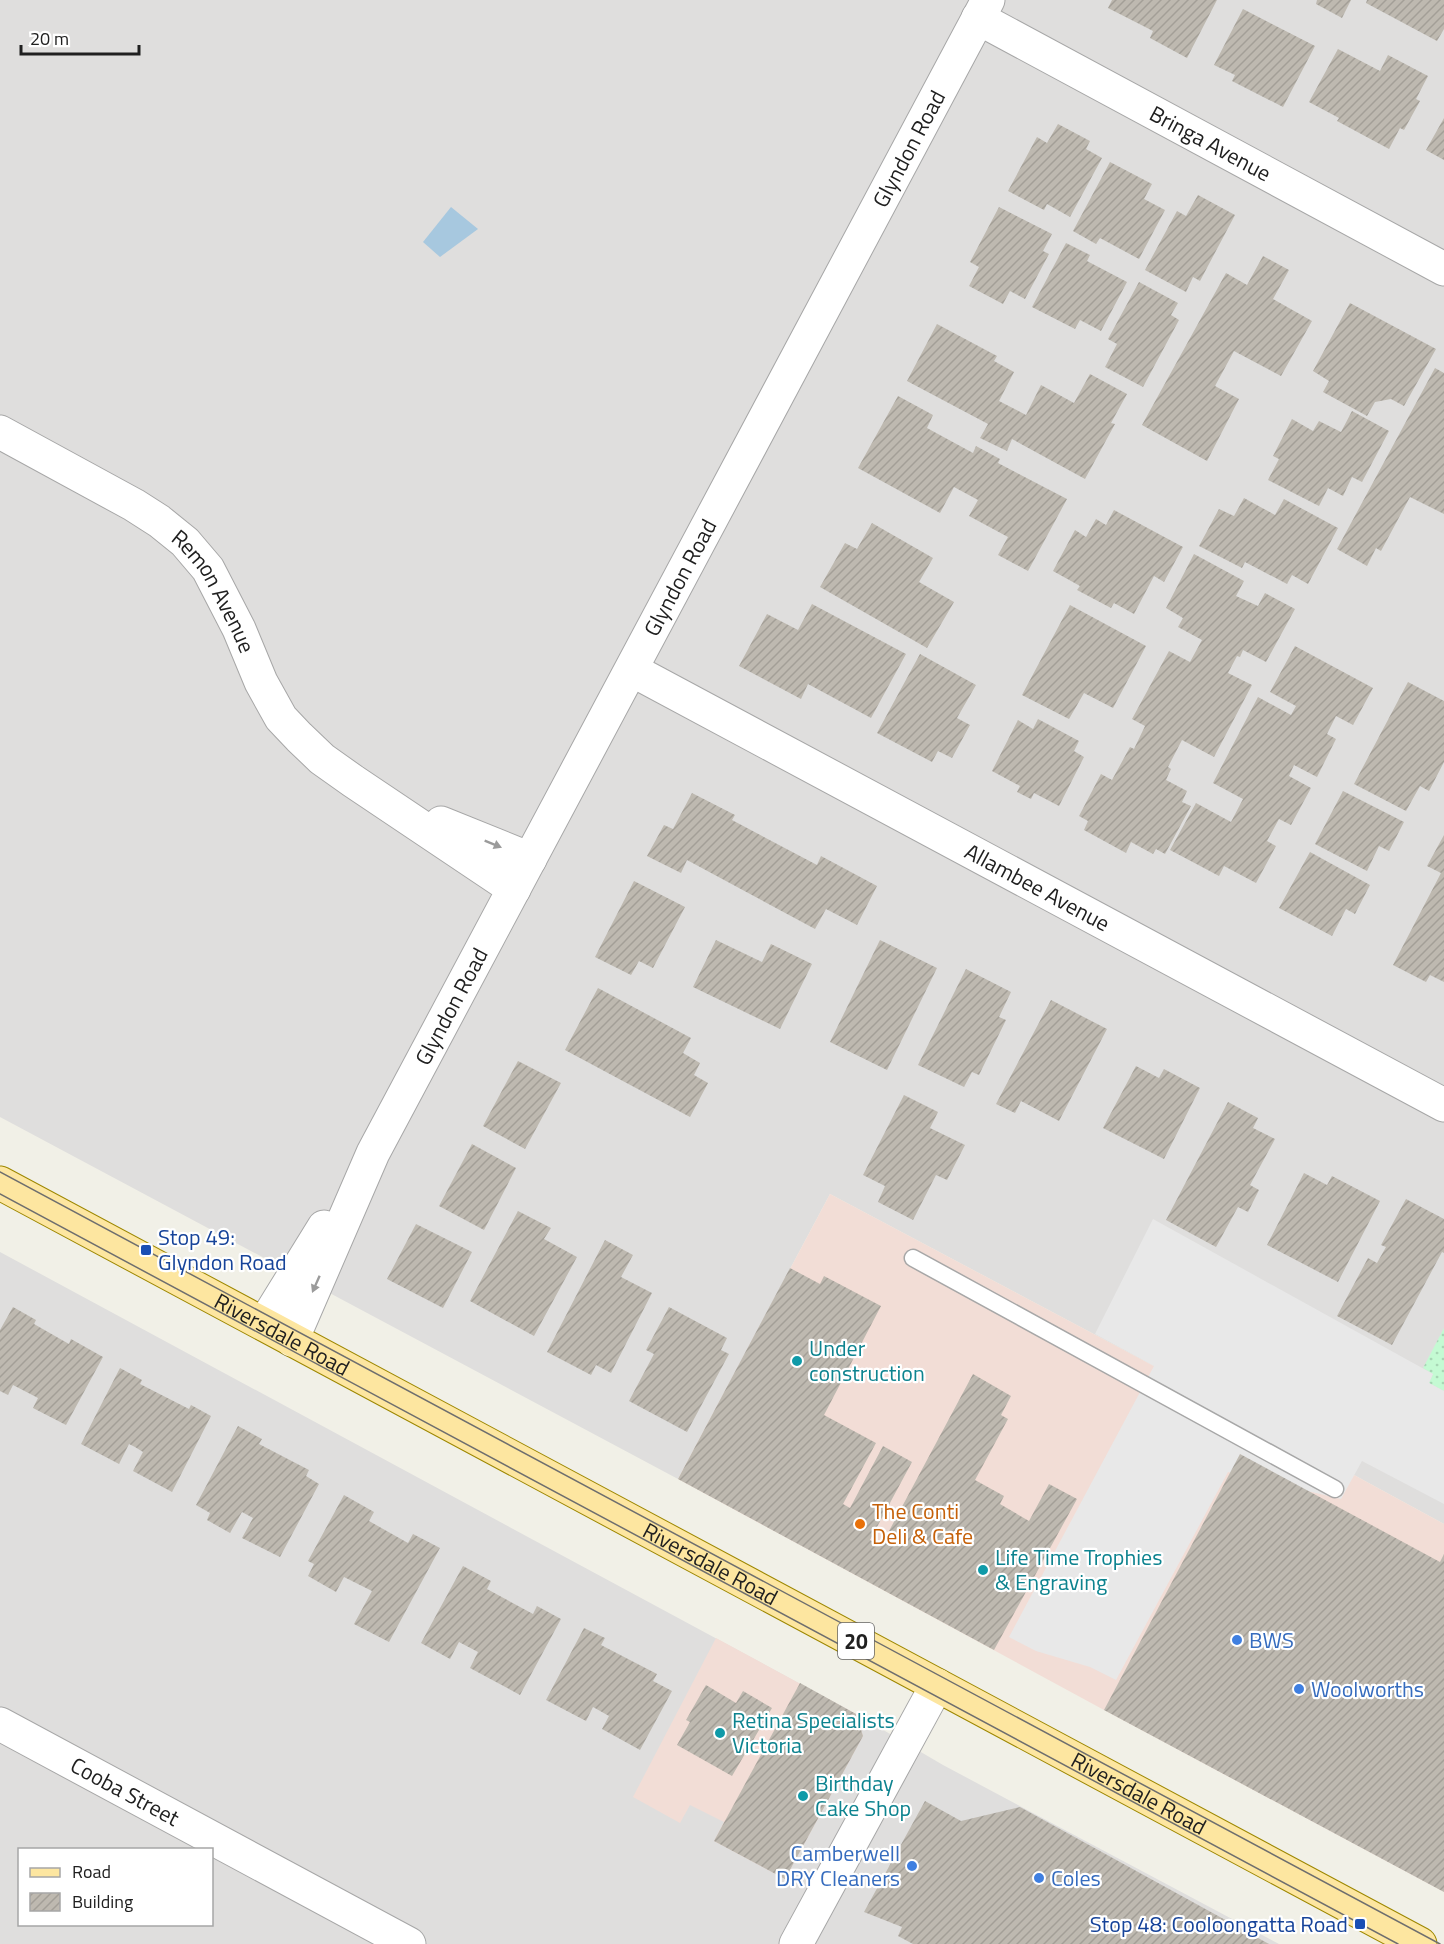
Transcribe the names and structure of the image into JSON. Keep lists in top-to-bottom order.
{
  "streets": {
    "main road": ["Riversdale Road", "20"],
    "street": [
      "Bringa Avenue",
      "Glyndon Road",
      "Remon Avenue",
      "Allambee Avenue",
      "Cooba Street"
    ]
  },
  "crossings": [
    ["Bringa Avenue", "Glyndon Road"],
    ["Glyndon Road", "Remon Avenue"],
    ["Glyndon Road", "Allambee Avenue"],
    ["Glyndon Road", "Riversdale Road"]
  ],
  "places": {
    "transit": ["Stop 49: Glyndon Road", "Stop 48: Cooloongatta Road"],
    "other": [
      "Under construction",
      "The Conti Deli & Cafe",
      "Life Time Trophies & Engraving",
      "BWS",
      "Woolworths",
      "Retina Specialists Victoria",
      "Birthday Cake Shop",
      "Camberwell DRY Cleaners",
      "Coles"
    ]
  },
  "legend": ["Road", "Building"],
  "scale_bar": "20 m"
}
